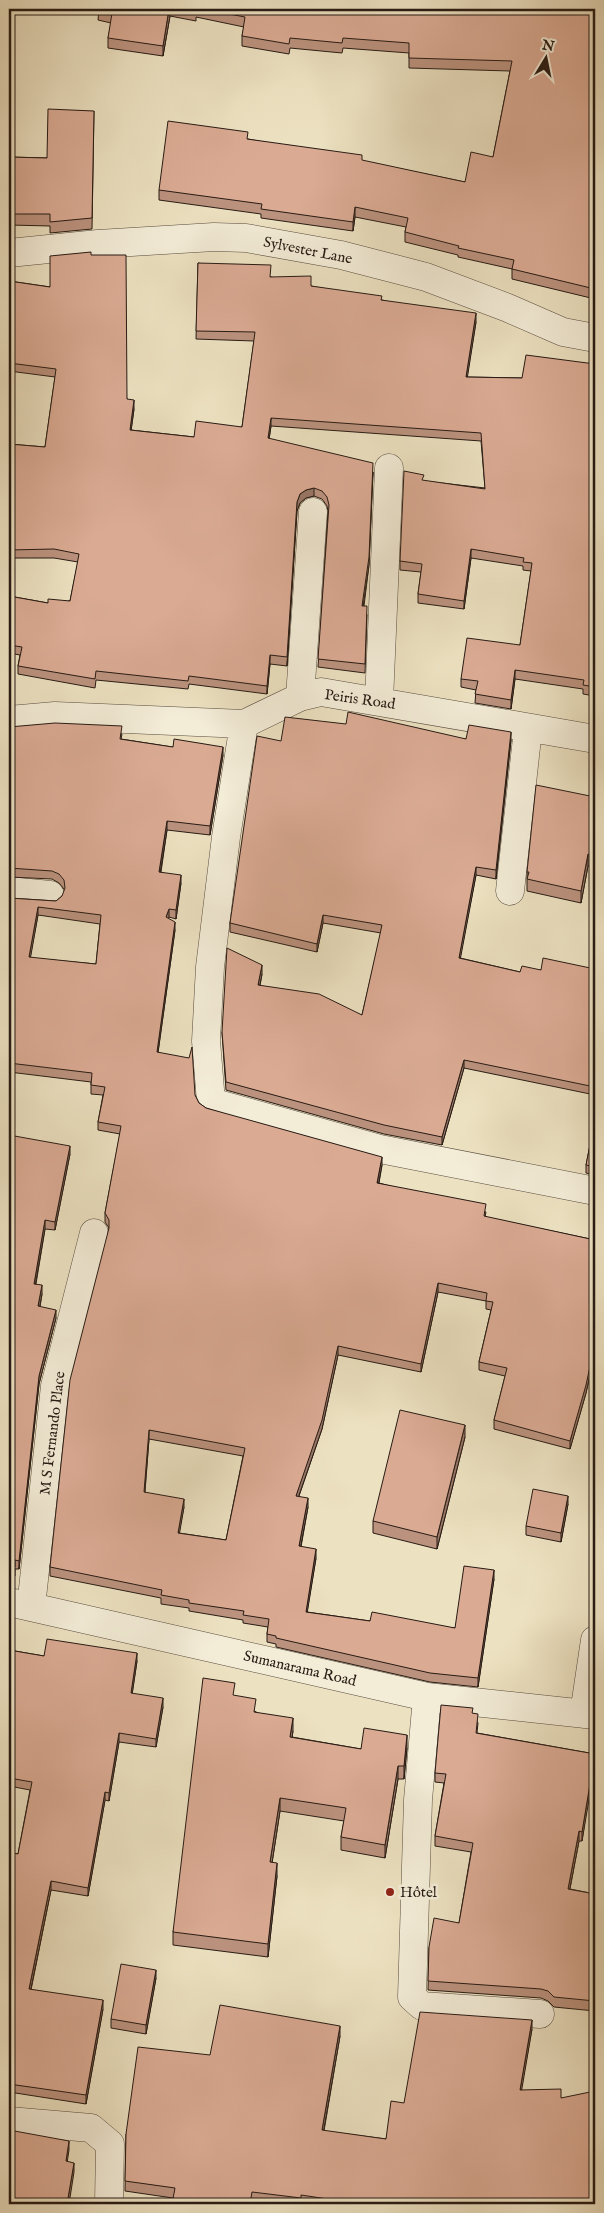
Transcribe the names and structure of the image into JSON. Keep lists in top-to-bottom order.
{
  "streets": {
    "street": [
      "Sylvester Lane",
      "Peiris Road",
      "M S Fernando Place",
      "Sumanarama Road"
    ]
  },
  "crossings": [
    ["M S Fernando Place", "Sumanarama Road"]
  ],
  "places": ["Hôtel"],
  "north": "top"
}
